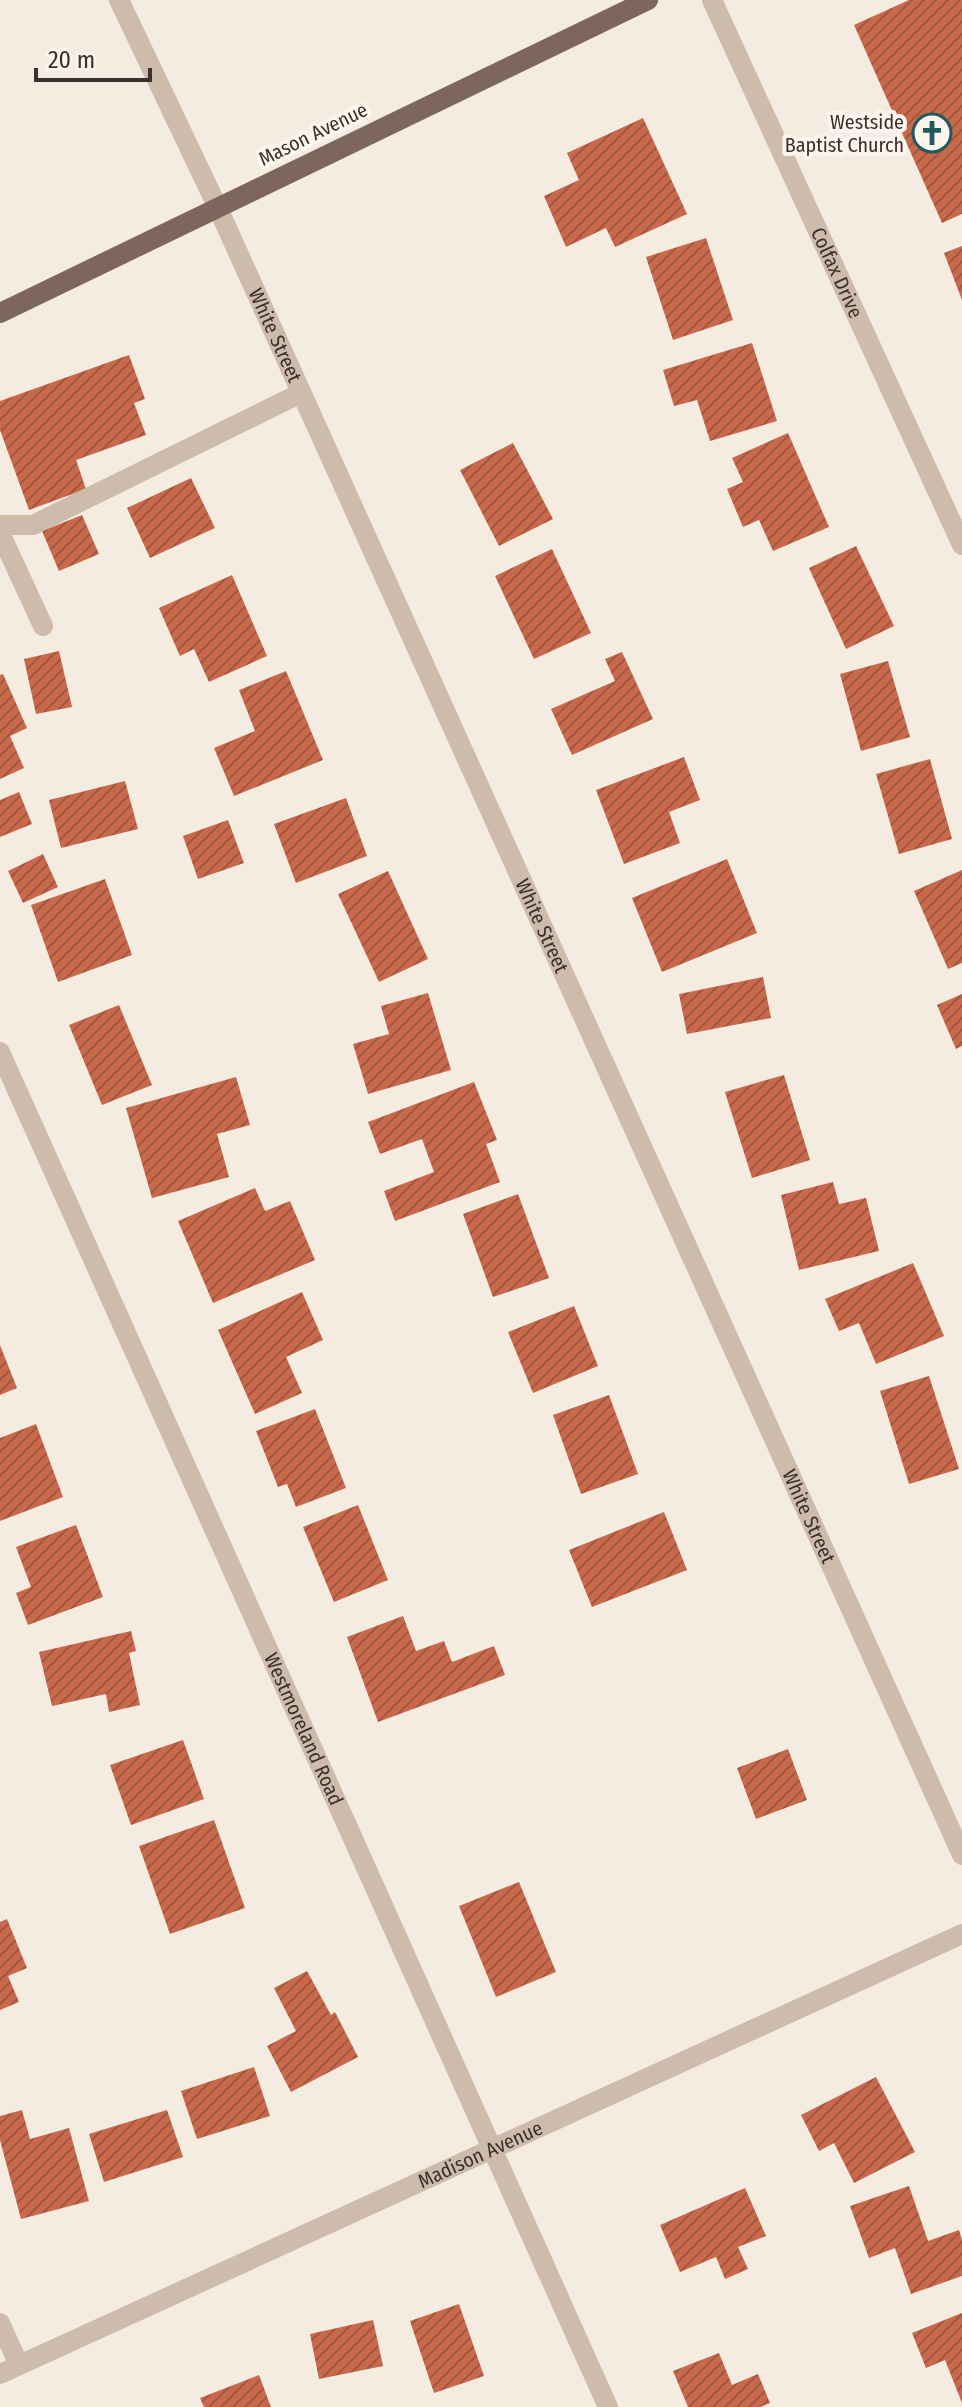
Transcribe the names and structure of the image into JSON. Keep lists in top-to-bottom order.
{
  "streets": {
    "main road": ["Mason Avenue"],
    "street": [
      "Colfax Drive",
      "White Street",
      "Westmoreland Road",
      "Madison Avenue"
    ]
  },
  "crossings": [
    ["Mason Avenue", "White Street"],
    ["Westmoreland Road", "Madison Avenue"]
  ],
  "places": {
    "church": ["Westside Baptist Church"]
  },
  "scale_bar": "20 m"
}
